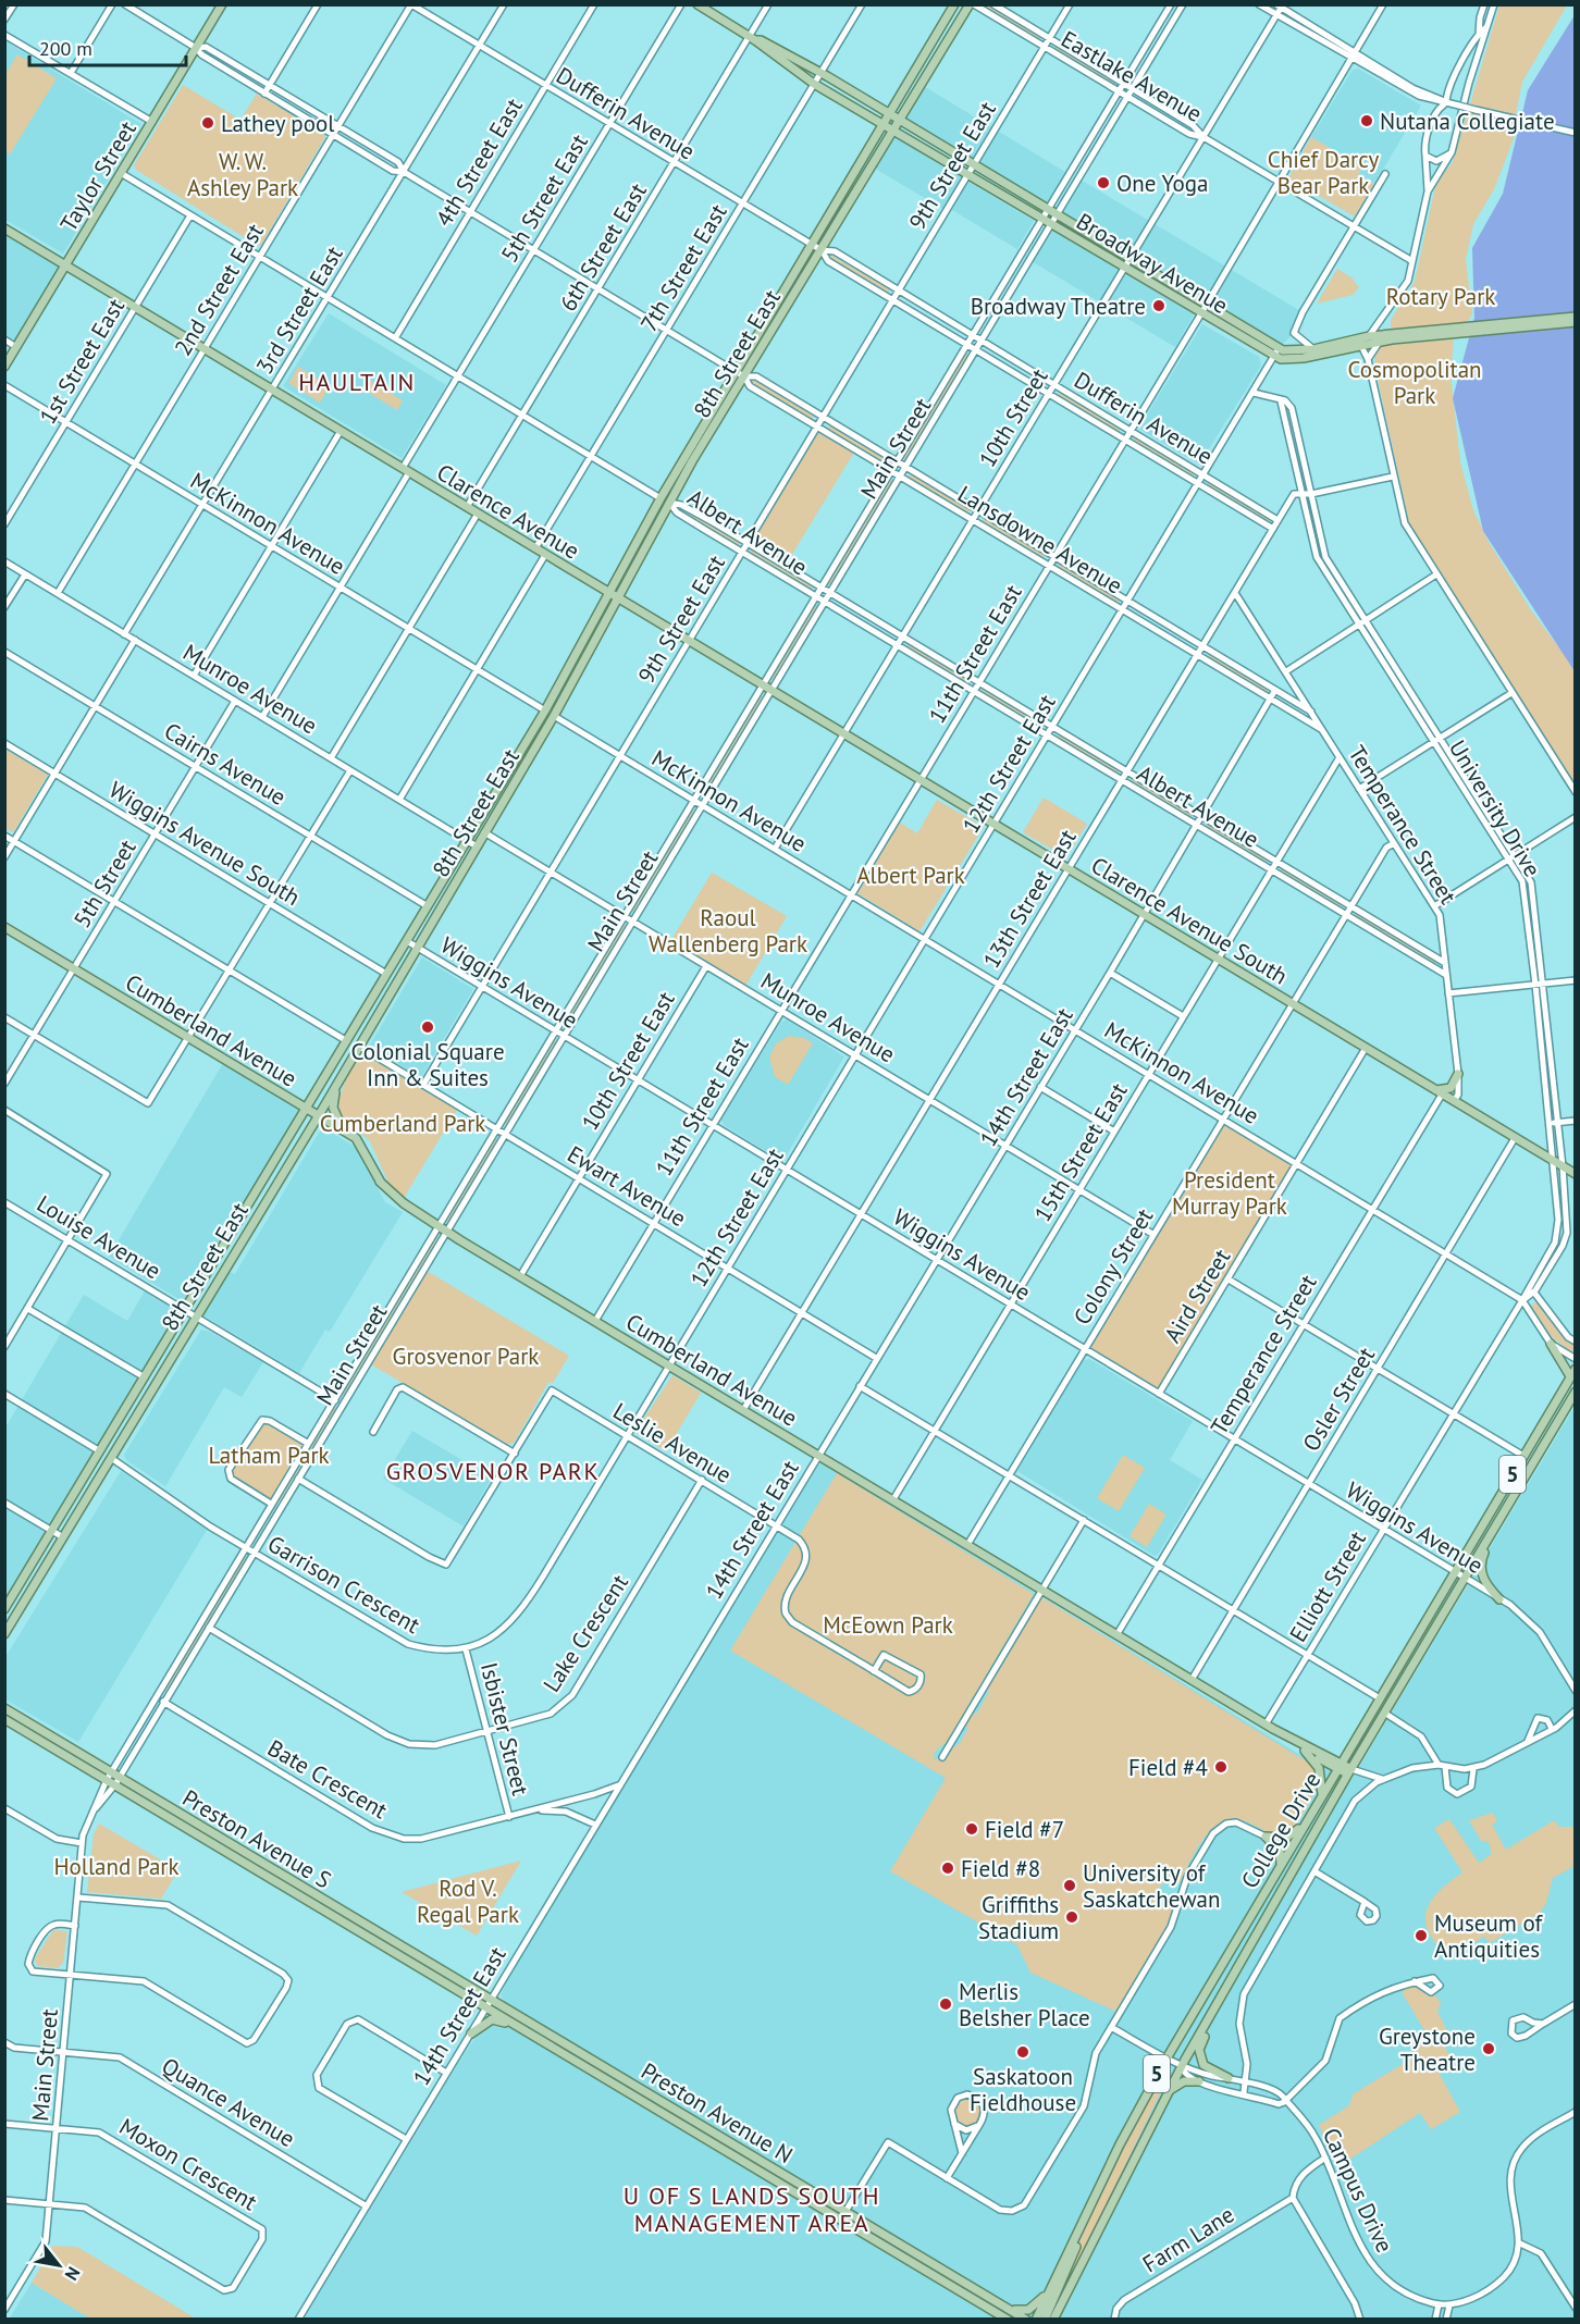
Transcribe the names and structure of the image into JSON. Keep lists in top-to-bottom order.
{
  "streets": {
    "main road": [
      "Taylor Street",
      "Broadway Avenue",
      "8th Street East",
      "Clarence Avenue",
      "Clarence Avenue South",
      "Cumberland Avenue",
      "5",
      "College Drive",
      "Preston Avenue S",
      "Preston Avenue N"
    ],
    "street": [
      "Eastlake Avenue",
      "Dufferin Avenue",
      "4th Street East",
      "9th Street East",
      "5th Street East",
      "6th Street East",
      "7th Street East",
      "2nd Street East",
      "3rd Street East",
      "1st Street East",
      "10th Street",
      "Main Street",
      "McKinnon Avenue",
      "Albert Avenue",
      "Lansdowne Avenue",
      "11th Street East",
      "Munroe Avenue",
      "Cairns Avenue",
      "12th Street East",
      "University Drive",
      "Temperance Street",
      "Wiggins Avenue South",
      "5th Street",
      "13th Street East",
      "Wiggins Avenue",
      "10th Street East",
      "14th Street East",
      "15th Street East",
      "Ewart Avenue",
      "Louise Avenue",
      "Colony Street",
      "Aird Street",
      "Osler Street",
      "Leslie Avenue",
      "Garrison Crescent",
      "Elliott Street",
      "Lake Crescent",
      "Isbister Street",
      "Bate Crescent",
      "Quance Avenue",
      "Moxon Crescent",
      "Campus Drive",
      "Farm Lane"
    ]
  },
  "crossings": [
    ["Eastlake Avenue", "9th Street East"],
    ["Eastlake Avenue", "8th Street East"],
    ["Eastlake Avenue", "10th Street"],
    ["Eastlake Avenue", "Main Street"],
    ["Eastlake Avenue", "11th Street East"],
    ["Dufferin Avenue", "4th Street East"],
    ["Dufferin Avenue", "9th Street East"],
    ["Dufferin Avenue", "5th Street East"],
    ["Dufferin Avenue", "6th Street East"],
    ["Dufferin Avenue", "7th Street East"],
    ["Dufferin Avenue", "2nd Street East"],
    ["Dufferin Avenue", "3rd Street East"],
    ["Dufferin Avenue", "8th Street East"],
    ["Dufferin Avenue", "10th Street"],
    ["Dufferin Avenue", "Main Street"],
    ["Dufferin Avenue", "11th Street East"],
    ["Dufferin Avenue", "12th Street East"],
    ["Dufferin Avenue", "13th Street East"],
    ["4th Street East", "Albert Avenue"],
    ["4th Street East", "Lansdowne Avenue"],
    ["9th Street East", "Broadway Avenue"],
    ["9th Street East", "Clarence Avenue"],
    ["9th Street East", "McKinnon Avenue"],
    ["9th Street East", "Albert Avenue"],
    ["9th Street East", "Lansdowne Avenue"],
    ["9th Street East", "Munroe Avenue"],
    ["9th Street East", "Wiggins Avenue"],
    ["9th Street East", "Ewart Avenue"],
    ["Taylor Street", "Clarence Avenue"],
    ["Taylor Street", "Albert Avenue"],
    ["Taylor Street", "Lansdowne Avenue"],
    ["5th Street East", "Albert Avenue"],
    ["5th Street East", "Lansdowne Avenue"],
    ["6th Street East", "Broadway Avenue"],
    ["6th Street East", "Clarence Avenue"],
    ["6th Street East", "Albert Avenue"],
    ["6th Street East", "Lansdowne Avenue"],
    ["Broadway Avenue", "7th Street East"],
    ["Broadway Avenue", "8th Street East"],
    ["Broadway Avenue", "10th Street"],
    ["Broadway Avenue", "Main Street"],
    ["Broadway Avenue", "11th Street East"],
    ["Broadway Avenue", "12th Street East"],
    ["7th Street East", "Clarence Avenue"],
    ["7th Street East", "Albert Avenue"],
    ["7th Street East", "Lansdowne Avenue"],
    ["2nd Street East", "Clarence Avenue"],
    ["2nd Street East", "McKinnon Avenue"],
    ["2nd Street East", "Albert Avenue"],
    ["2nd Street East", "Lansdowne Avenue"],
    ["2nd Street East", "Munroe Avenue"],
    ["3rd Street East", "Clarence Avenue"],
    ["3rd Street East", "McKinnon Avenue"],
    ["3rd Street East", "Albert Avenue"],
    ["3rd Street East", "Lansdowne Avenue"],
    ["3rd Street East", "Munroe Avenue"],
    ["8th Street East", "Clarence Avenue"],
    ["8th Street East", "McKinnon Avenue"],
    ["8th Street East", "Albert Avenue"],
    ["8th Street East", "Lansdowne Avenue"],
    ["8th Street East", "Munroe Avenue"],
    ["8th Street East", "Cairns Avenue"],
    ["8th Street East", "Wiggins Avenue South"],
    ["8th Street East", "Wiggins Avenue"],
    ["8th Street East", "Cumberland Avenue"],
    ["8th Street East", "Ewart Avenue"],
    ["8th Street East", "Louise Avenue"],
    ["8th Street East", "Garrison Crescent"],
    ["1st Street East", "Clarence Avenue"],
    ["1st Street East", "McKinnon Avenue"],
    ["1st Street East", "Albert Avenue"],
    ["10th Street", "Clarence Avenue"],
    ["10th Street", "McKinnon Avenue"],
    ["10th Street", "Albert Avenue"],
    ["10th Street", "Lansdowne Avenue"],
    ["Main Street", "Clarence Avenue"],
    ["Main Street", "McKinnon Avenue"],
    ["Main Street", "Albert Avenue"],
    ["Main Street", "Lansdowne Avenue"],
    ["Main Street", "Munroe Avenue"],
    ["Main Street", "Wiggins Avenue"],
    ["Main Street", "Cumberland Avenue"],
    ["Main Street", "Ewart Avenue"],
    ["Main Street", "Louise Avenue"],
    ["Main Street", "Garrison Crescent"],
    ["Main Street", "Lake Crescent"],
    ["Main Street", "Bate Crescent"],
    ["Main Street", "Preston Avenue S"],
    ["Main Street", "Quance Avenue"],
    ["Main Street", "Moxon Crescent"],
    ["Clarence Avenue", "11th Street East"],
    ["Clarence Avenue", "12th Street East"],
    ["Clarence Avenue", "Clarence Avenue South"],
    ["McKinnon Avenue", "11th Street East"],
    ["McKinnon Avenue", "12th Street East"],
    ["McKinnon Avenue", "University Drive"],
    ["McKinnon Avenue", "Temperance Street"],
    ["McKinnon Avenue", "13th Street East"],
    ["McKinnon Avenue", "14th Street East"],
    ["McKinnon Avenue", "15th Street East"],
    ["McKinnon Avenue", "Colony Street"],
    ["McKinnon Avenue", "Aird Street"],
    ["McKinnon Avenue", "Osler Street"],
    ["McKinnon Avenue", "Elliott Street"],
    ["Albert Avenue", "11th Street East"],
    ["Albert Avenue", "12th Street East"],
    ["Albert Avenue", "Temperance Street"],
    ["Albert Avenue", "13th Street East"],
    ["Albert Avenue", "14th Street East"],
    ["Albert Avenue", "15th Street East"],
    ["Albert Avenue", "Colony Street"],
    ["Lansdowne Avenue", "11th Street East"],
    ["Lansdowne Avenue", "12th Street East"],
    ["Lansdowne Avenue", "Temperance Street"],
    ["Lansdowne Avenue", "13th Street East"],
    ["Lansdowne Avenue", "14th Street East"],
    ["11th Street East", "Munroe Avenue"],
    ["11th Street East", "Wiggins Avenue"],
    ["11th Street East", "Cumberland Avenue"],
    ["11th Street East", "Ewart Avenue"],
    ["Munroe Avenue", "12th Street East"],
    ["Munroe Avenue", "5th Street"],
    ["Munroe Avenue", "13th Street East"],
    ["Munroe Avenue", "10th Street East"],
    ["Munroe Avenue", "14th Street East"],
    ["Munroe Avenue", "15th Street East"],
    ["Munroe Avenue", "Colony Street"],
    ["Cairns Avenue", "5th Street"],
    ["12th Street East", "Clarence Avenue South"],
    ["12th Street East", "Wiggins Avenue"],
    ["12th Street East", "Cumberland Avenue"],
    ["12th Street East", "Ewart Avenue"],
    ["12th Street East", "Garrison Crescent"],
    ["University Drive", "13th Street East"],
    ["University Drive", "Elliott Street"],
    ["Temperance Street", "13th Street East"],
    ["Temperance Street", "Clarence Avenue South"],
    ["Temperance Street", "Wiggins Avenue"],
    ["Temperance Street", "Cumberland Avenue"],
    ["Temperance Street", "15th Street East"],
    ["Temperance Street", "Colony Street"],
    ["Wiggins Avenue South", "5th Street"],
    ["5th Street", "Cumberland Avenue"],
    ["13th Street East", "Clarence Avenue South"],
    ["13th Street East", "Wiggins Avenue"],
    ["13th Street East", "Cumberland Avenue"],
    ["13th Street East", "Ewart Avenue"],
    ["Clarence Avenue South", "14th Street East"],
    ["Clarence Avenue South", "15th Street East"],
    ["Clarence Avenue South", "Colony Street"],
    ["Clarence Avenue South", "Aird Street"],
    ["Wiggins Avenue", "10th Street East"],
    ["Wiggins Avenue", "14th Street East"],
    ["Wiggins Avenue", "15th Street East"],
    ["Wiggins Avenue", "Colony Street"],
    ["Wiggins Avenue", "Aird Street"],
    ["Wiggins Avenue", "Osler Street"],
    ["Wiggins Avenue", "Elliott Street"],
    ["Wiggins Avenue", "College Drive"],
    ["Cumberland Avenue", "10th Street East"],
    ["Cumberland Avenue", "14th Street East"],
    ["Cumberland Avenue", "15th Street East"],
    ["Cumberland Avenue", "Colony Street"],
    ["Cumberland Avenue", "Osler Street"],
    ["Cumberland Avenue", "Garrison Crescent"],
    ["Cumberland Avenue", "Elliott Street"],
    ["10th Street East", "Ewart Avenue"],
    ["14th Street East", "Ewart Avenue"],
    ["14th Street East", "Leslie Avenue"],
    ["14th Street East", "Bate Crescent"],
    ["14th Street East", "Preston Avenue S"],
    ["14th Street East", "Quance Avenue"],
    ["14th Street East", "Preston Avenue N"],
    ["Leslie Avenue", "Garrison Crescent"],
    ["Leslie Avenue", "Lake Crescent"],
    ["Garrison Crescent", "Isbister Street"],
    ["Lake Crescent", "Isbister Street"],
    ["Isbister Street", "Bate Crescent"],
    ["College Drive", "Campus Drive"],
    ["Preston Avenue S", "Preston Avenue N"]
  ],
  "districts": ["HAULTAIN", "GROSVENOR PARK", "U OF S LANDS SOUTH MANAGEMENT AREA"],
  "parks": [
    "Chief Darcy Bear Park",
    "W. W. Ashley Park",
    "Rotary Park",
    "Cosmopolitan Park",
    "Albert Park",
    "Raoul Wallenberg Park",
    "Cumberland Park",
    "President Murray Park",
    "Grosvenor Park",
    "Latham Park",
    "McEown Park",
    "Holland Park",
    "Rod V. Regal Park"
  ],
  "places": [
    "Nutana Collegiate",
    "Lathey pool",
    "One Yoga",
    "Broadway Theatre",
    "Colonial Square Inn & Suites",
    "Field #4",
    "Field #7",
    "Field #8",
    "University of Saskatchewan",
    "Griffiths Stadium",
    "Museum of Antiquities",
    "Merlis Belsher Place",
    "Greystone Theatre",
    "Saskatoon Fieldhouse"
  ],
  "scale_bar": "200 m",
  "north": "bottom right"
}
